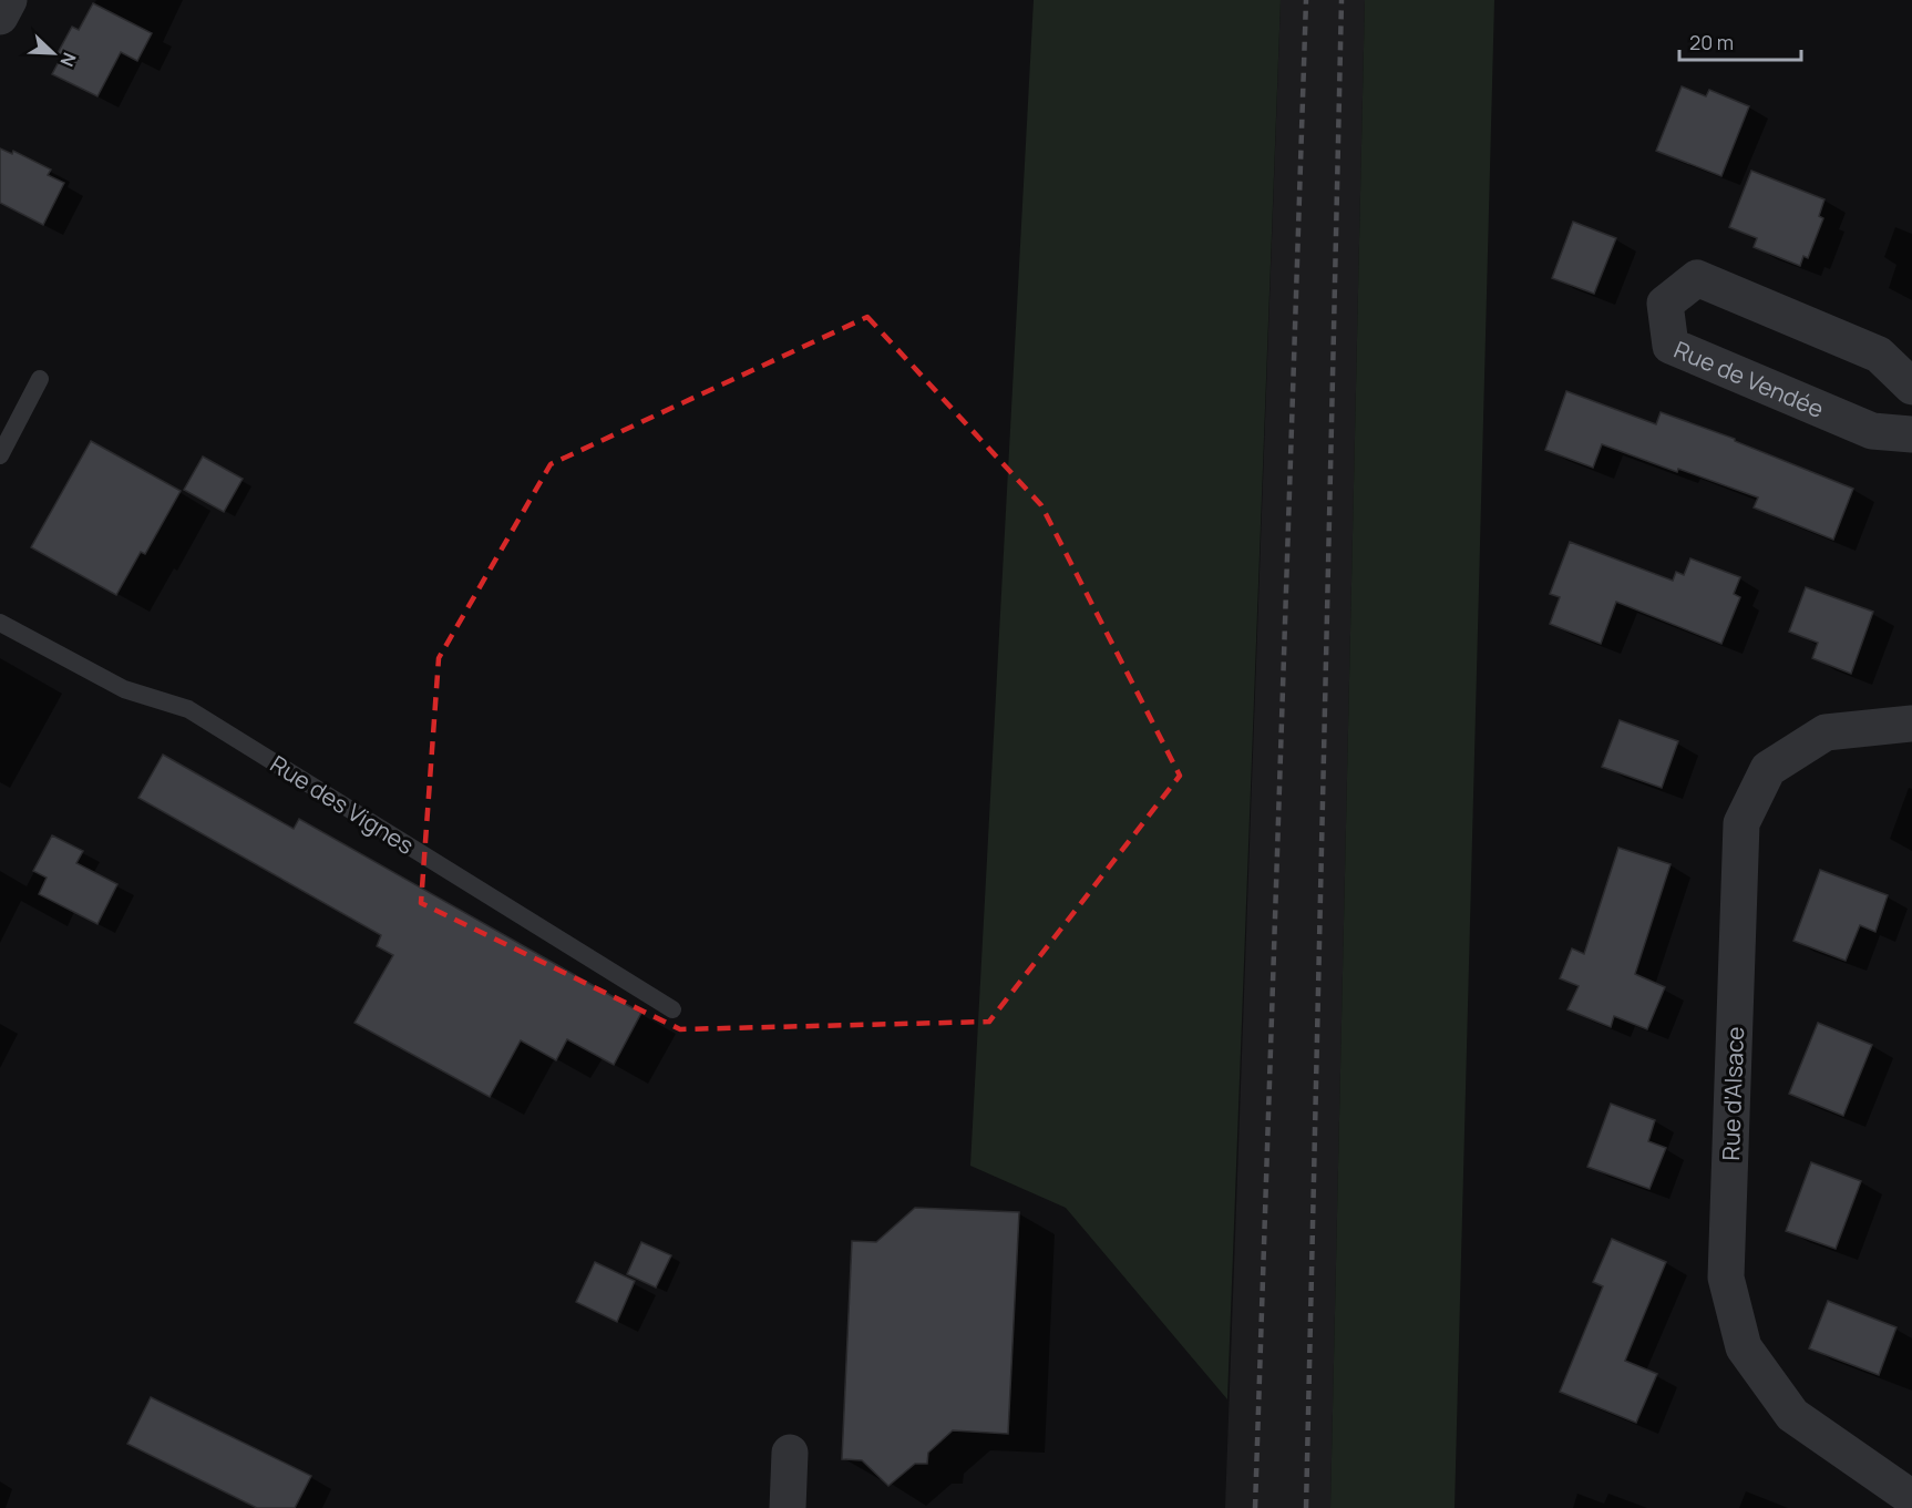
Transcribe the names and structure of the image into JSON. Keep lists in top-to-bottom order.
{
  "streets": {
    "street": ["Rue de Vendée", "Rue d'Alsace"],
    "lane": ["Rue des Vignes"]
  },
  "scale_bar": "20 m",
  "north": "bottom right"
}
